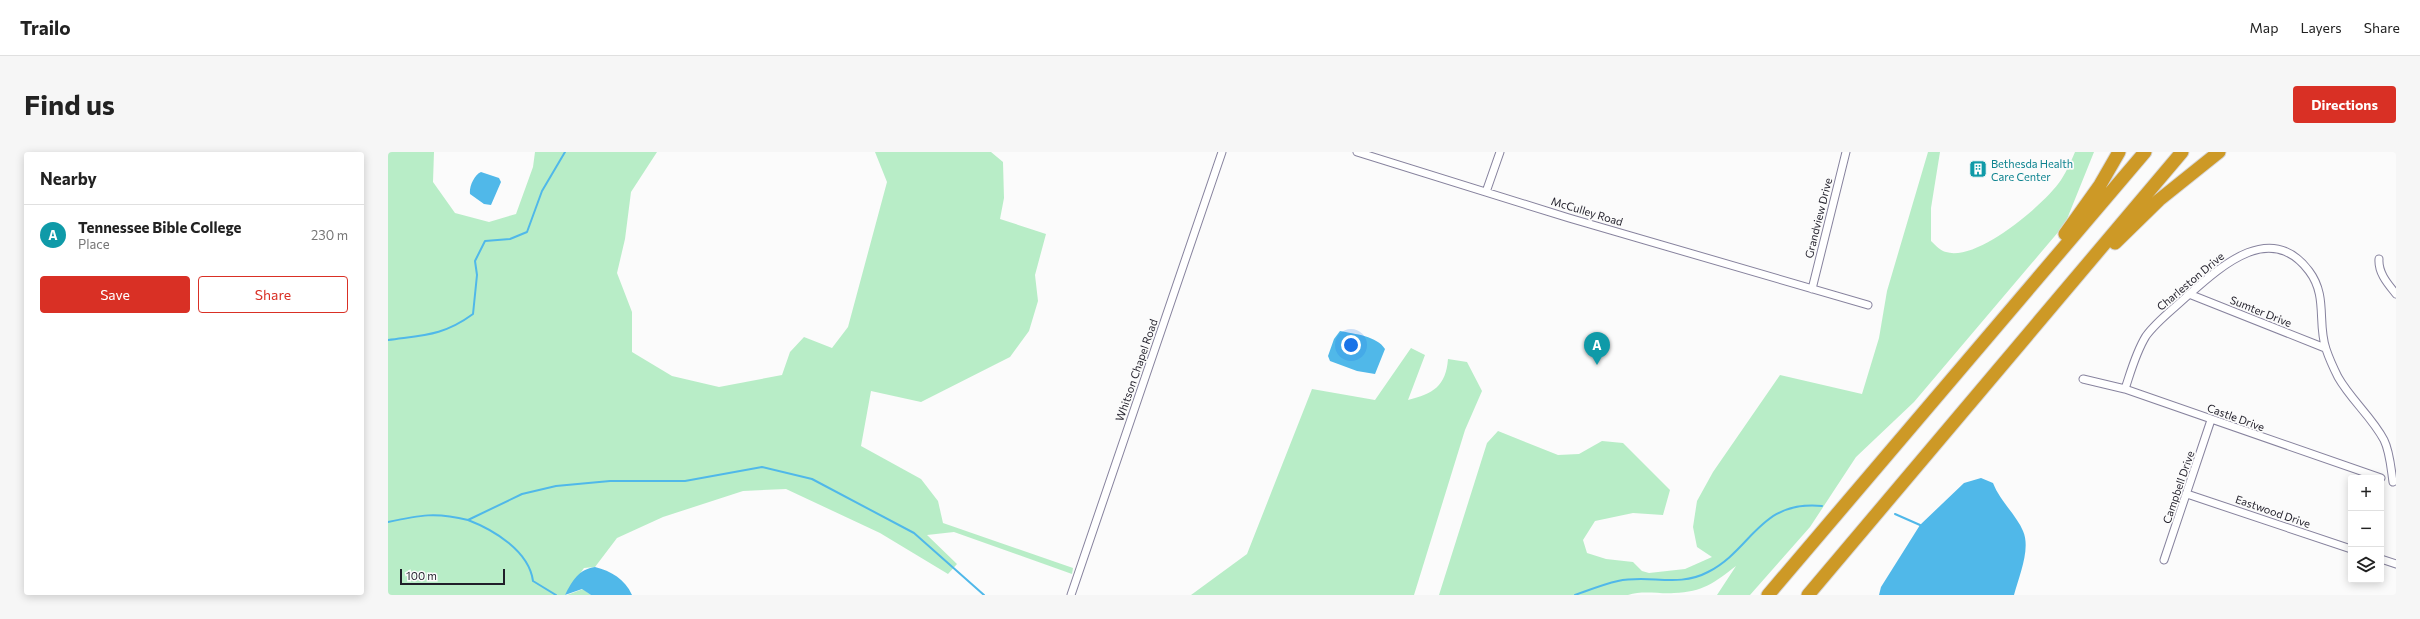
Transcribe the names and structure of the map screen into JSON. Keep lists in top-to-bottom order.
{
  "streets": {
    "street": [
      "McCulley Road",
      "Grandview Drive",
      "Charleston Drive",
      "Sumter Drive",
      "Whitson Chapel Road",
      "Castle Drive",
      "Campbell Drive",
      "Eastwood Drive"
    ]
  },
  "crossings": [
    ["McCulley Road", "Grandview Drive"],
    ["Charleston Drive", "Sumter Drive"],
    ["Charleston Drive", "Castle Drive"],
    ["Castle Drive", "Campbell Drive"],
    ["Campbell Drive", "Eastwood Drive"]
  ],
  "places": {
    "building": ["Bethesda Health Care Center"]
  },
  "scale_bar": "100 m",
  "page": {
    "header": "Trailo",
    "nav": ["Map", "Layers", "Share"],
    "buttons": [
      "Directions",
      ["Save", "Share"]
    ],
    "title": "Find us",
    "heading": "Nearby",
    "list": [
      {
        "mark": "A",
        "name": "Tennessee Bible College",
        "note": "Place",
        "value": "230 m"
      }
    ],
    "pins": "A",
    "map_buttons": ["+", "−"],
    "scale": "100 m"
  }
}
